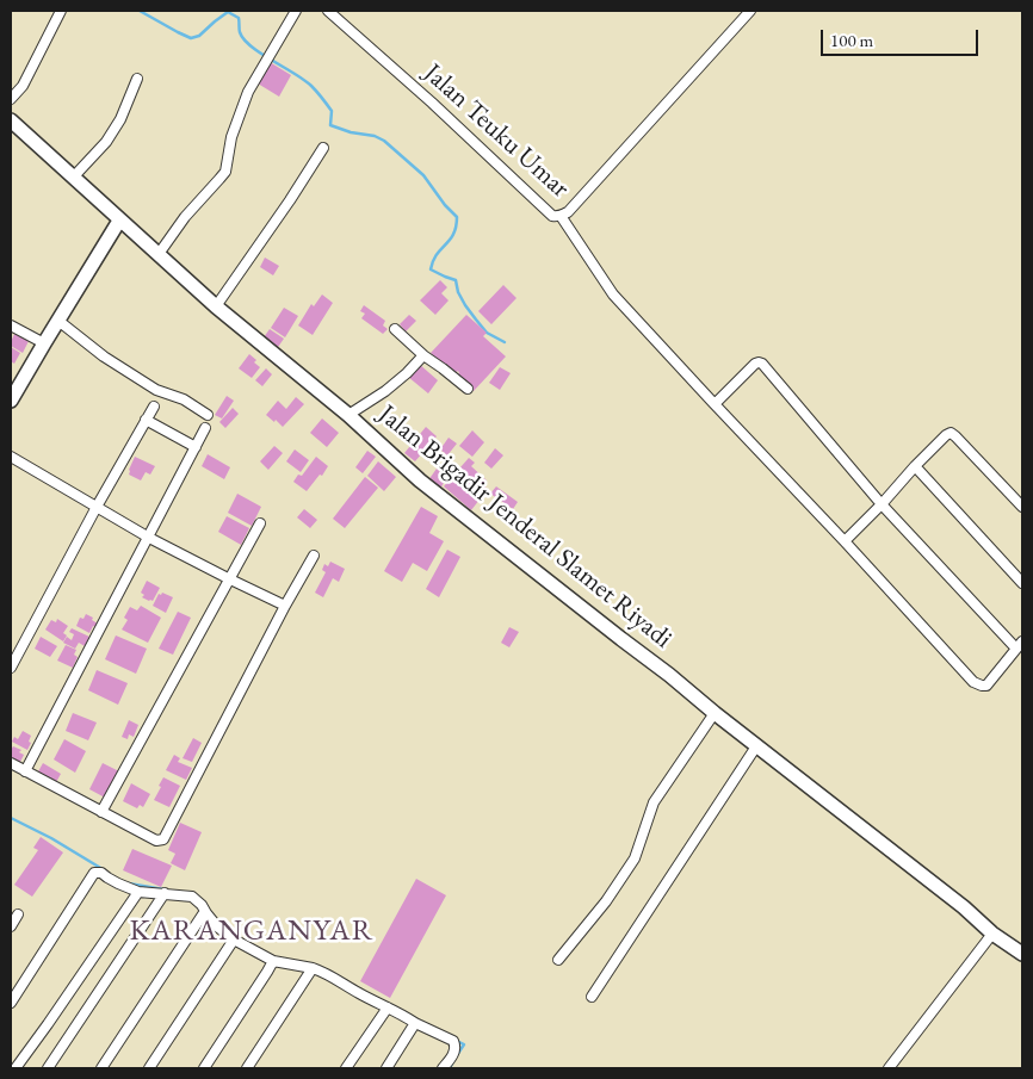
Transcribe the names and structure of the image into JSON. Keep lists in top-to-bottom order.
{
  "streets": {
    "main road": ["Jalan Brigadir Jenderal Slamet Riyadi"],
    "street": ["Jalan Teuku Umar"]
  },
  "districts": ["KARANGANYAR"],
  "scale_bar": "100 m"
}
